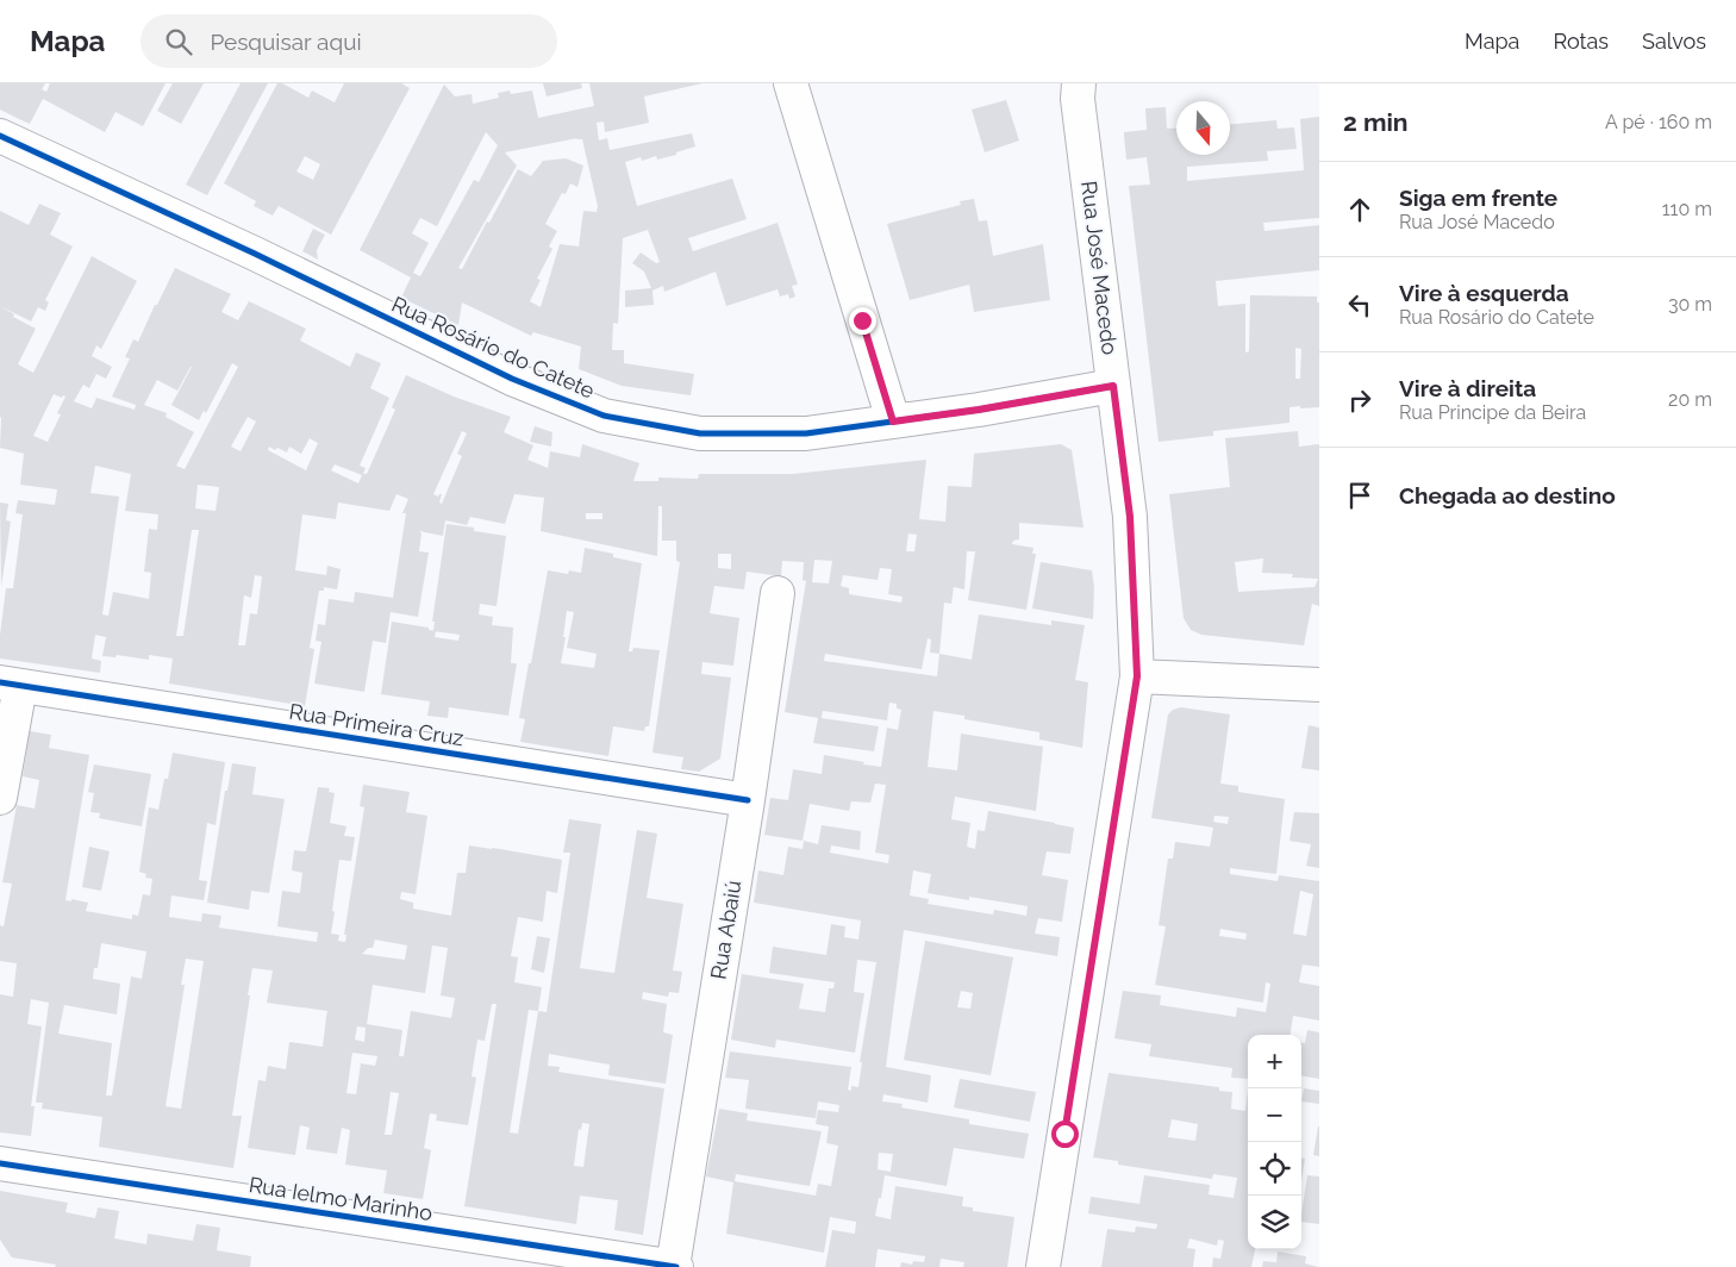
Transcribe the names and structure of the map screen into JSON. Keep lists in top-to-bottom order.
{
  "streets": {
    "street": [
      "Rua José Macedo",
      "Rua Rosário do Catete",
      "Rua Primeira Cruz",
      "Rua Abaiú",
      "Rua Ielmo Marinho"
    ]
  },
  "crossings": [
    ["Rua José Macedo", "Rua Rosário do Catete"],
    ["Rua Primeira Cruz", "Rua Abaiú"],
    ["Rua Abaiú", "Rua Ielmo Marinho"]
  ],
  "north": "bottom",
  "page": {
    "header": "Mapa",
    "search": "Pesquisar aqui",
    "nav": ["Mapa", "Rotas", "Salvos"],
    "heading": ["2 min", "A pé · 160 m"],
    "list": [
      ["Siga em frente", "Rua José Macedo", "110 m"],
      ["Vire à esquerda", "Rua Rosário do Catete", "30 m"],
      ["Vire à direita", "Rua Principe da Beira", "20 m"],
      "Chegada ao destino"
    ],
    "map_buttons": ["+", "−"]
  }
}
